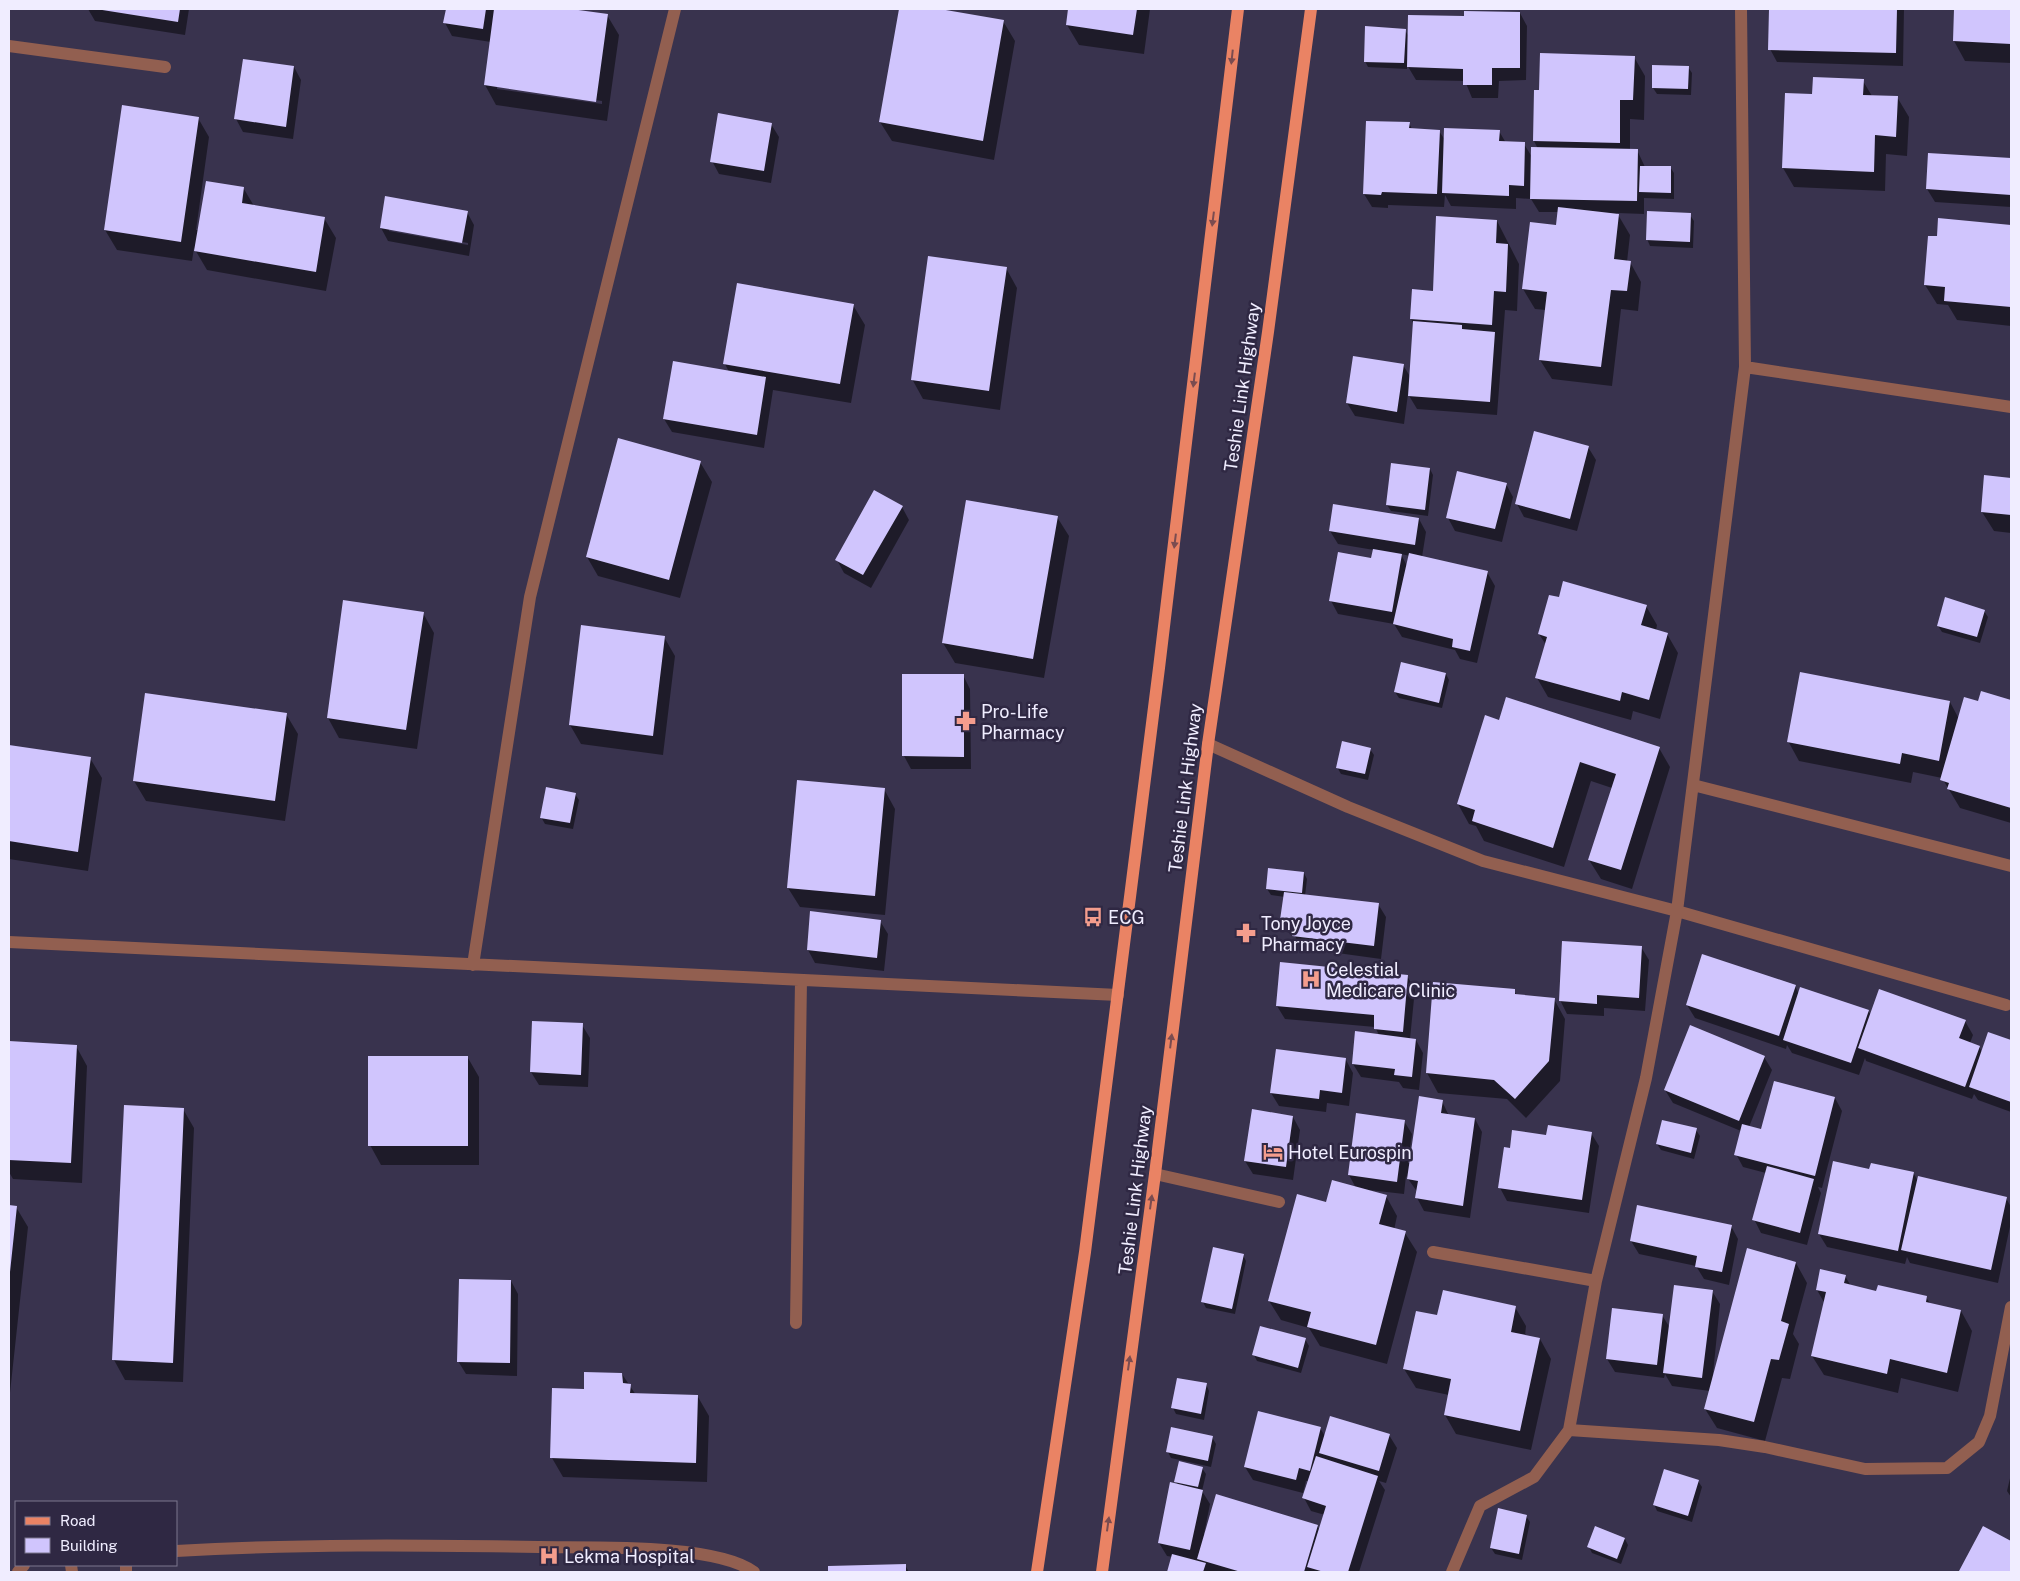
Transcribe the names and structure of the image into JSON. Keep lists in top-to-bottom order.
{
  "streets": {
    "main road": ["Teshie Link Highway"]
  },
  "places": {
    "pharmacy": ["Pro-Life Pharmacy", "Tony Joyce Pharmacy"],
    "bus stop": ["ECG"],
    "hospital": ["Celestial Medicare Clinic", "Lekma Hospital"],
    "hotel": ["Hotel Eurospin"]
  },
  "legend": ["Road", "Building"]
}
